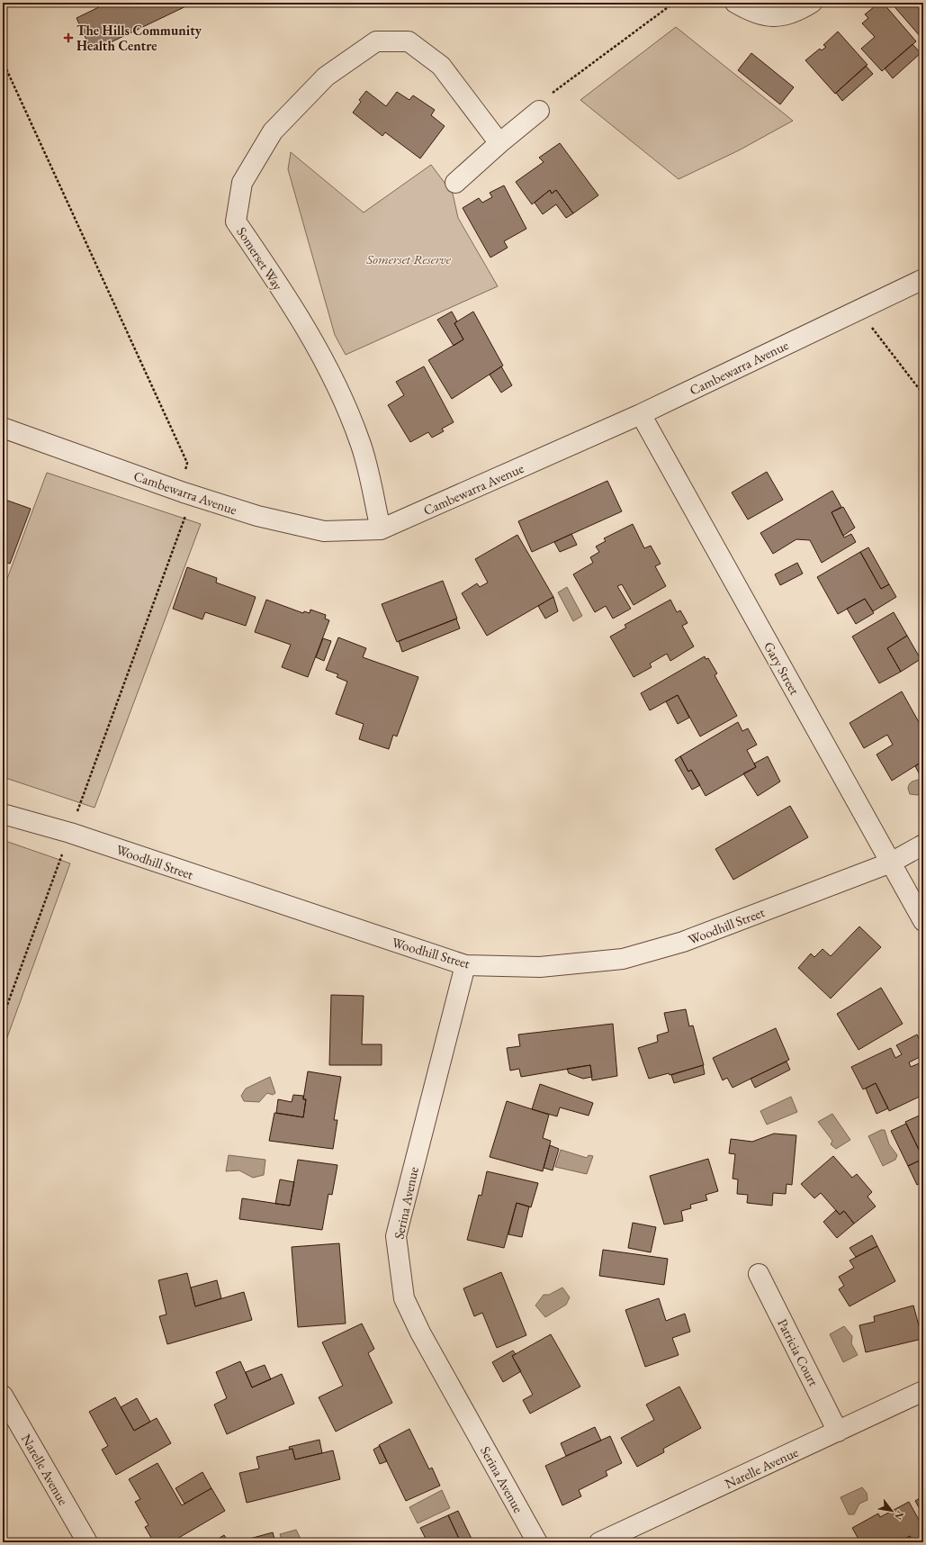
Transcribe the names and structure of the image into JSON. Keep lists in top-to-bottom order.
{
  "streets": {
    "street": [
      "Somerset Way",
      "Cambewarra Avenue",
      "Gary Street",
      "Woodhill Street",
      "Serina Avenue",
      "Patricia Court",
      "Narelle Avenue"
    ]
  },
  "crossings": [
    ["Somerset Way", "Cambewarra Avenue"],
    ["Cambewarra Avenue", "Gary Street"],
    ["Gary Street", "Woodhill Street"],
    ["Woodhill Street", "Serina Avenue"],
    ["Patricia Court", "Narelle Avenue"]
  ],
  "parks": ["Somerset Reserve"],
  "places": {
    "health": ["The Hills Community Health Centre"]
  },
  "north": "bottom right"
}
